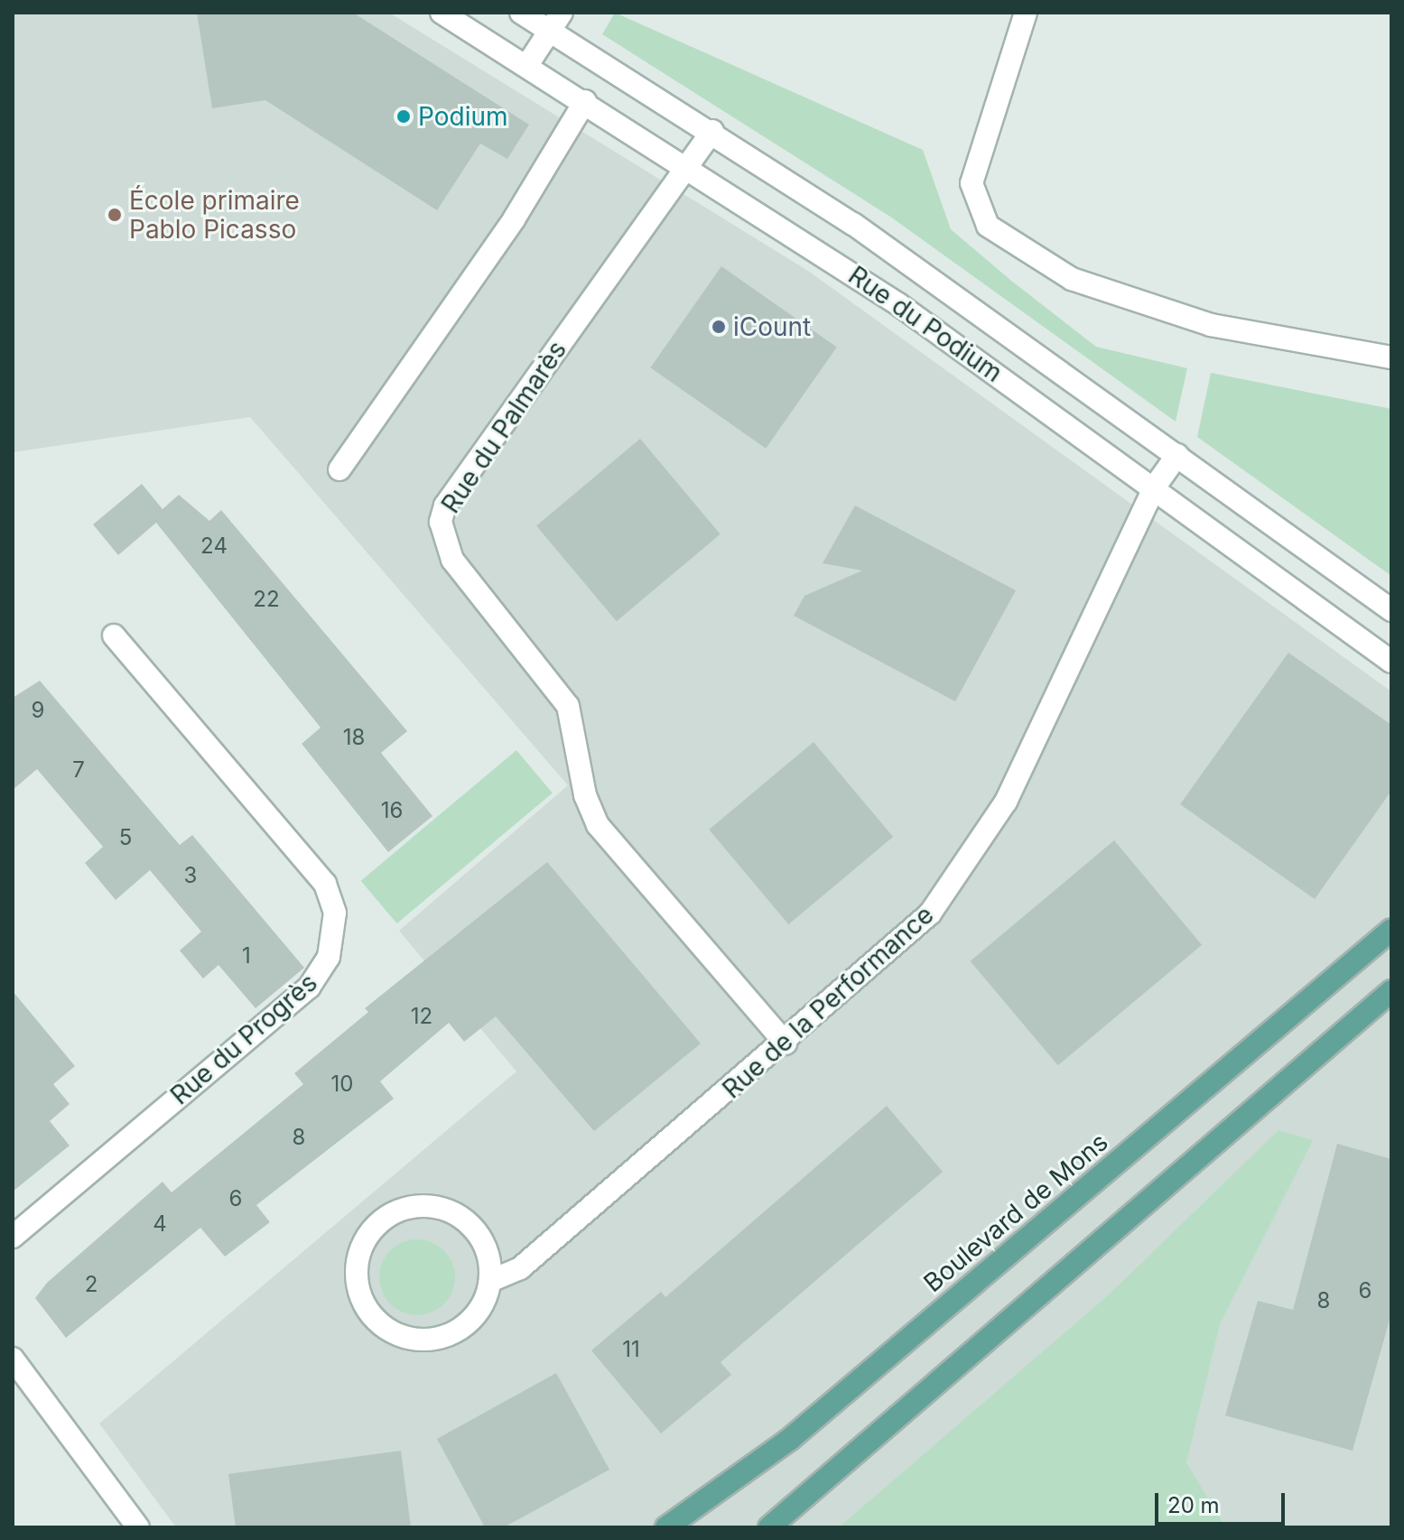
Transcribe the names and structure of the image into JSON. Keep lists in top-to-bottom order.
{
  "streets": {
    "main road": ["Boulevard de Mons"],
    "street": [
      "Rue du Podium",
      "Rue du Palmarès",
      "Rue de la Performance",
      "Rue du Progrès"
    ]
  },
  "crossings": [
    ["Rue du Podium", "Rue du Palmarès"],
    ["Rue du Podium", "Rue de la Performance"],
    ["Rue du Palmarès", "Rue de la Performance"]
  ],
  "places": ["Podium", "École primaire Pablo Picasso", "iCount"],
  "house_numbers": [
    "24",
    "22",
    "9",
    "18",
    "7",
    "16",
    "5",
    "3",
    "1",
    "12",
    "10",
    "8",
    "6",
    "4",
    "2",
    "6",
    "8",
    "11"
  ],
  "scale_bar": "20 m"
}
